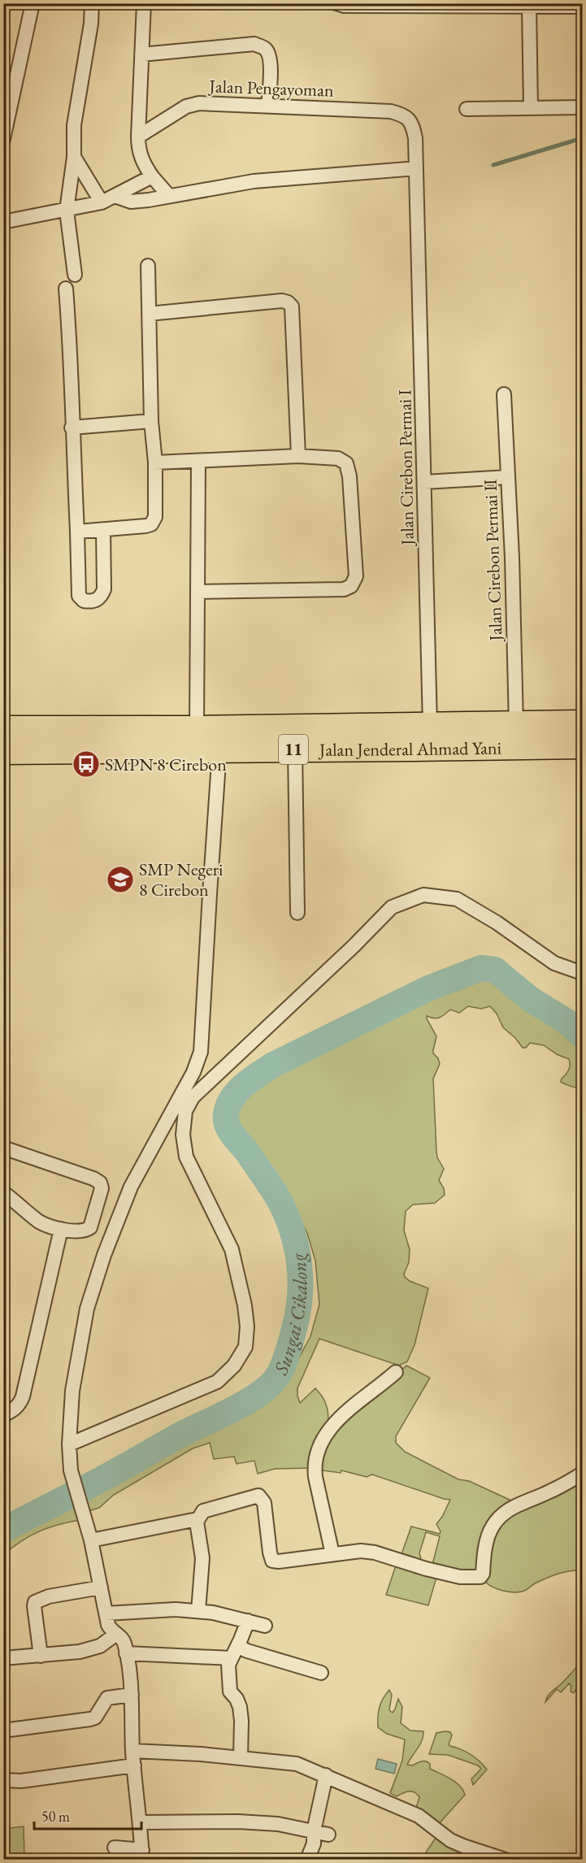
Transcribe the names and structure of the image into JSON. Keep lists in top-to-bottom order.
{
  "streets": {
    "highway": ["Jalan Jenderal Ahmad Yani", "11"],
    "street": ["Jalan Pengayoman", "Jalan Cirebon Permai I", "Jalan Cirebon Permai II"]
  },
  "crossings": [
    ["Jalan Pengayoman", "Jalan Cirebon Permai I"],
    ["Jalan Cirebon Permai I", "Jalan Jenderal Ahmad Yani"],
    ["Jalan Cirebon Permai II", "Jalan Jenderal Ahmad Yani"]
  ],
  "water": ["Sungai Cikalong"],
  "places": {
    "bus stop": ["SMPN 8 Cirebon"],
    "school or university": ["SMP Negeri 8 Cirebon"]
  },
  "scale_bar": "50 m"
}
